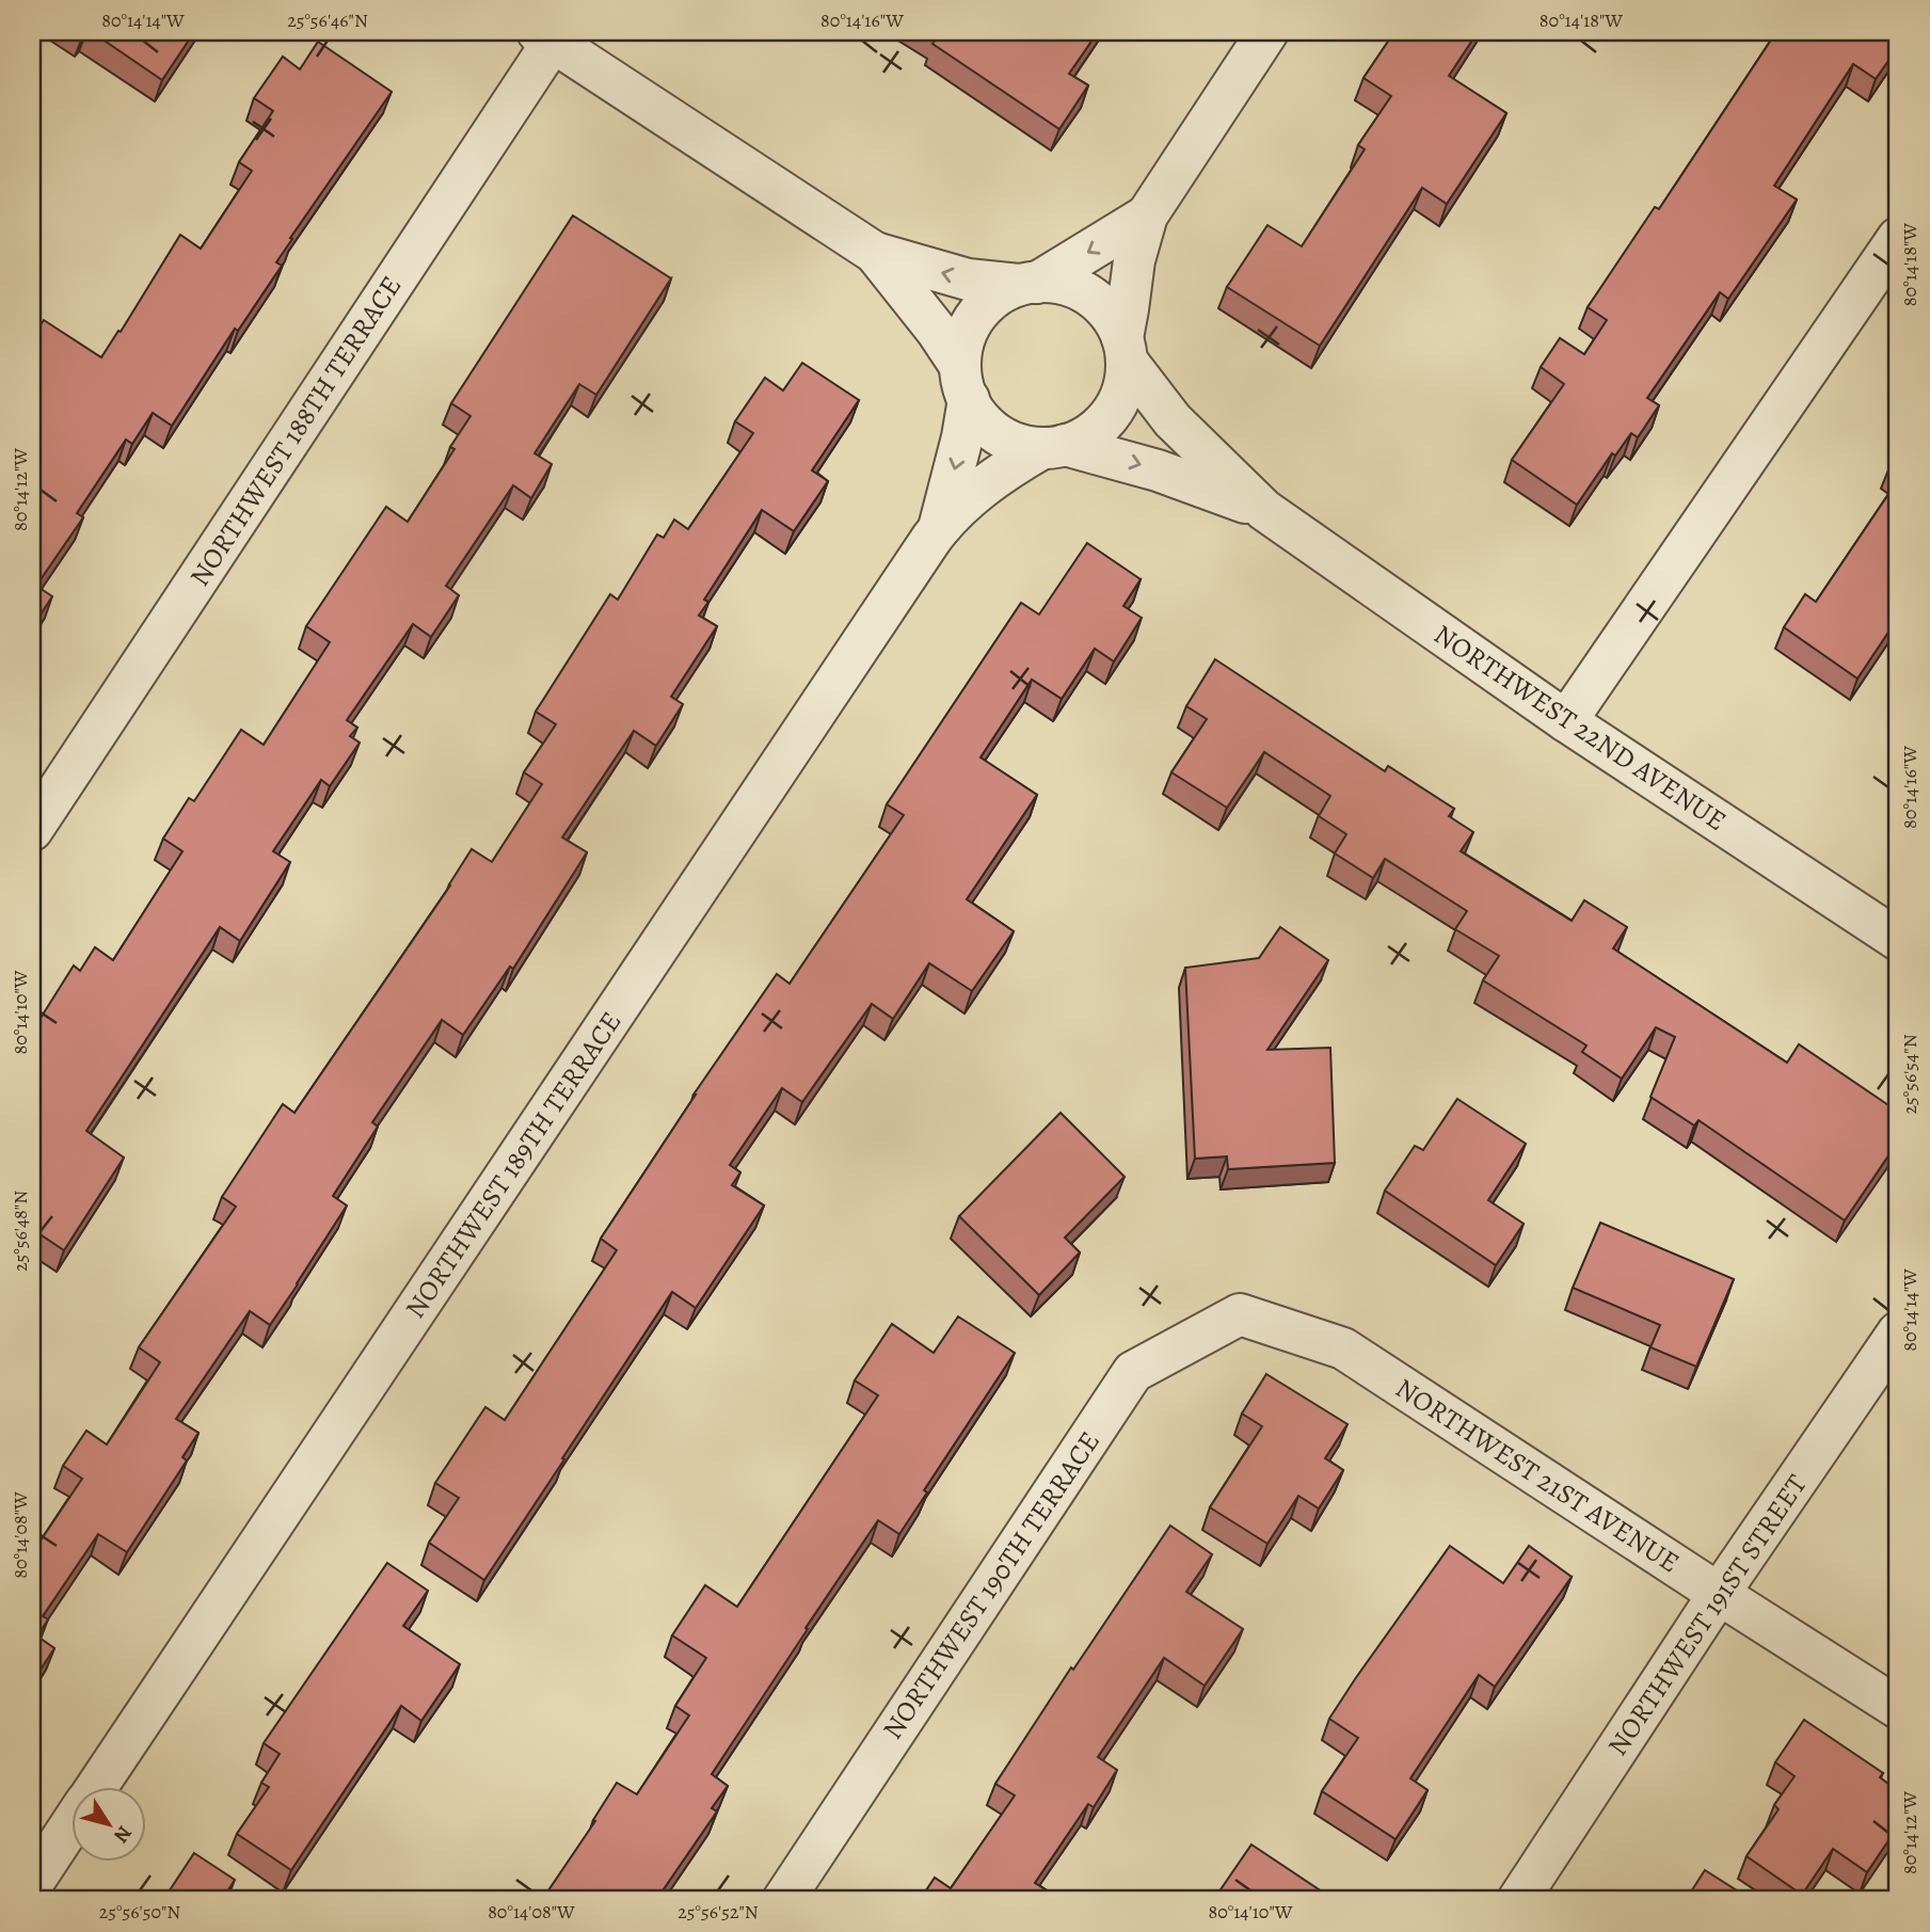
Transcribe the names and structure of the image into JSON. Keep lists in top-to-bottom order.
{
  "streets": {
    "street": [
      "NORTHWEST 188TH TERRACE",
      "NORTHWEST 22ND AVENUE",
      "NORTHWEST 189TH TERRACE",
      "NORTHWEST 21ST AVENUE",
      "NORTHWEST 190TH TERRACE",
      "NORTHWEST 191ST STREET"
    ]
  },
  "crossings": [
    ["NORTHWEST 22ND AVENUE", "NORTHWEST 189TH TERRACE"],
    ["NORTHWEST 21ST AVENUE", "NORTHWEST 190TH TERRACE"],
    ["NORTHWEST 21ST AVENUE", "NORTHWEST 191ST STREET"]
  ],
  "north": "bottom right",
  "coordinates": [
    "80°14'14\"W",
    "25°56'46\"N",
    "80°14'16\"W",
    "80°14'18\"W",
    "80°14'12\"W",
    "80°14'10\"W",
    "25°56'54\"N",
    "25°56'48\"N",
    "80°14'08\"W",
    "25°56'50\"N",
    "25°56'52\"N"
  ]
}
